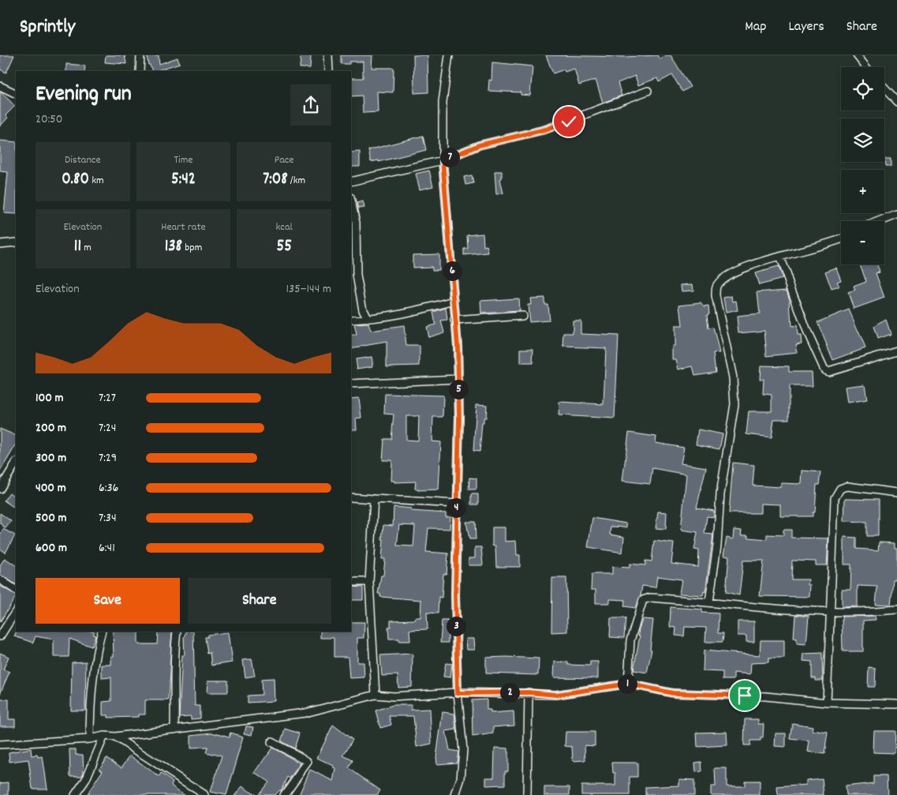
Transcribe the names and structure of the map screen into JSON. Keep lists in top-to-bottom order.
{
  "page": {
    "header": "Sprintly",
    "nav": ["Map", "Layers", "Share"],
    "map_buttons": ["+", "−"],
    "heading": ["Evening run", "20:50"],
    "stats": [
      ["Distance", "0.80 km"],
      ["Time", "5:42"],
      ["Pace", "7:08 /km"],
      ["Elevation", "11 m"],
      ["Heart rate", "138 bpm"],
      ["kcal", "55"]
    ],
    "pins": [
      "7",
      "6",
      "5",
      "4",
      "3",
      "1",
      "2"
    ],
    "chart": ["Elevation", "135–144 m"],
    "list": [
      {
        "name": "100 m",
        "note": "7:27"
      },
      {
        "name": "200 m",
        "note": "7:24"
      },
      {
        "name": "300 m",
        "note": "7:29"
      },
      {
        "name": "400 m",
        "note": "6:36"
      },
      {
        "name": "500 m",
        "note": "7:34"
      },
      {
        "name": "600 m",
        "note": "6:41"
      }
    ],
    "buttons": ["Save", "Share"]
  }
}
